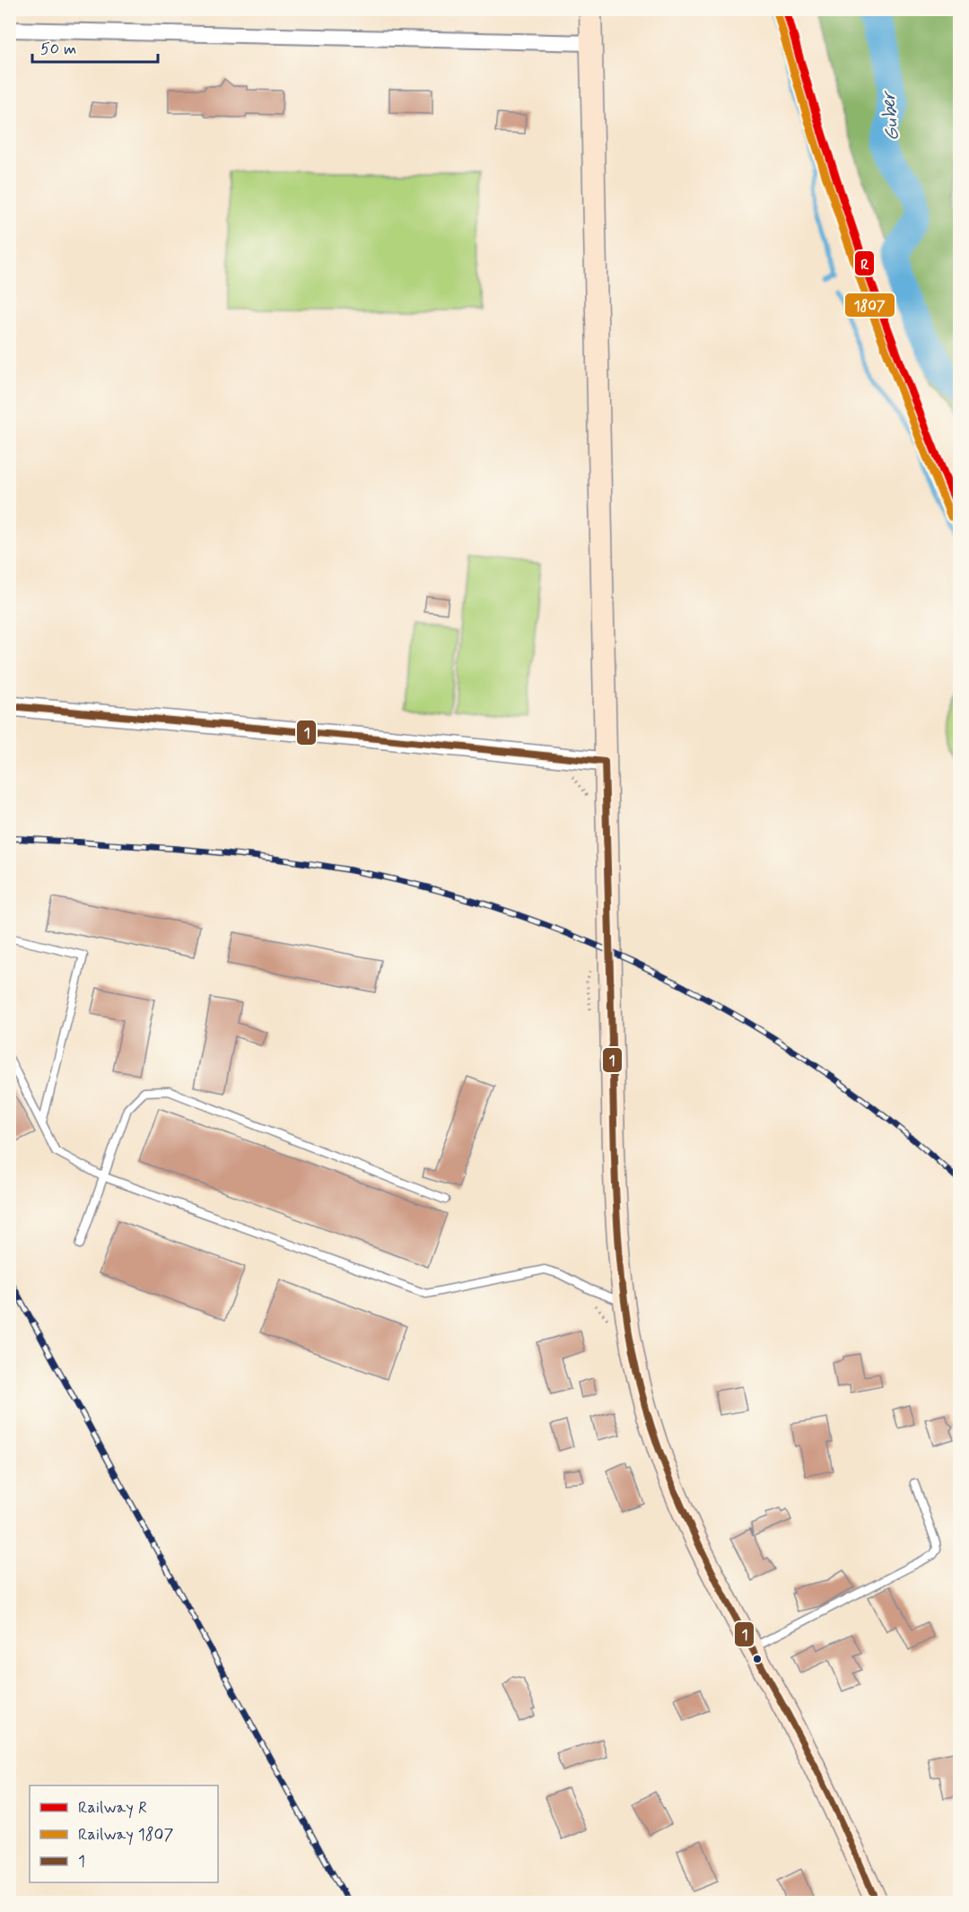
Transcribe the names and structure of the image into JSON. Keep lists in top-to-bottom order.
{
  "water": ["Guber"],
  "lines": ["rail line R", "rail line 1807", "transit line 1"],
  "legend": ["Railway R", "Railway 1807", "1"],
  "scale_bar": "50 m"
}
